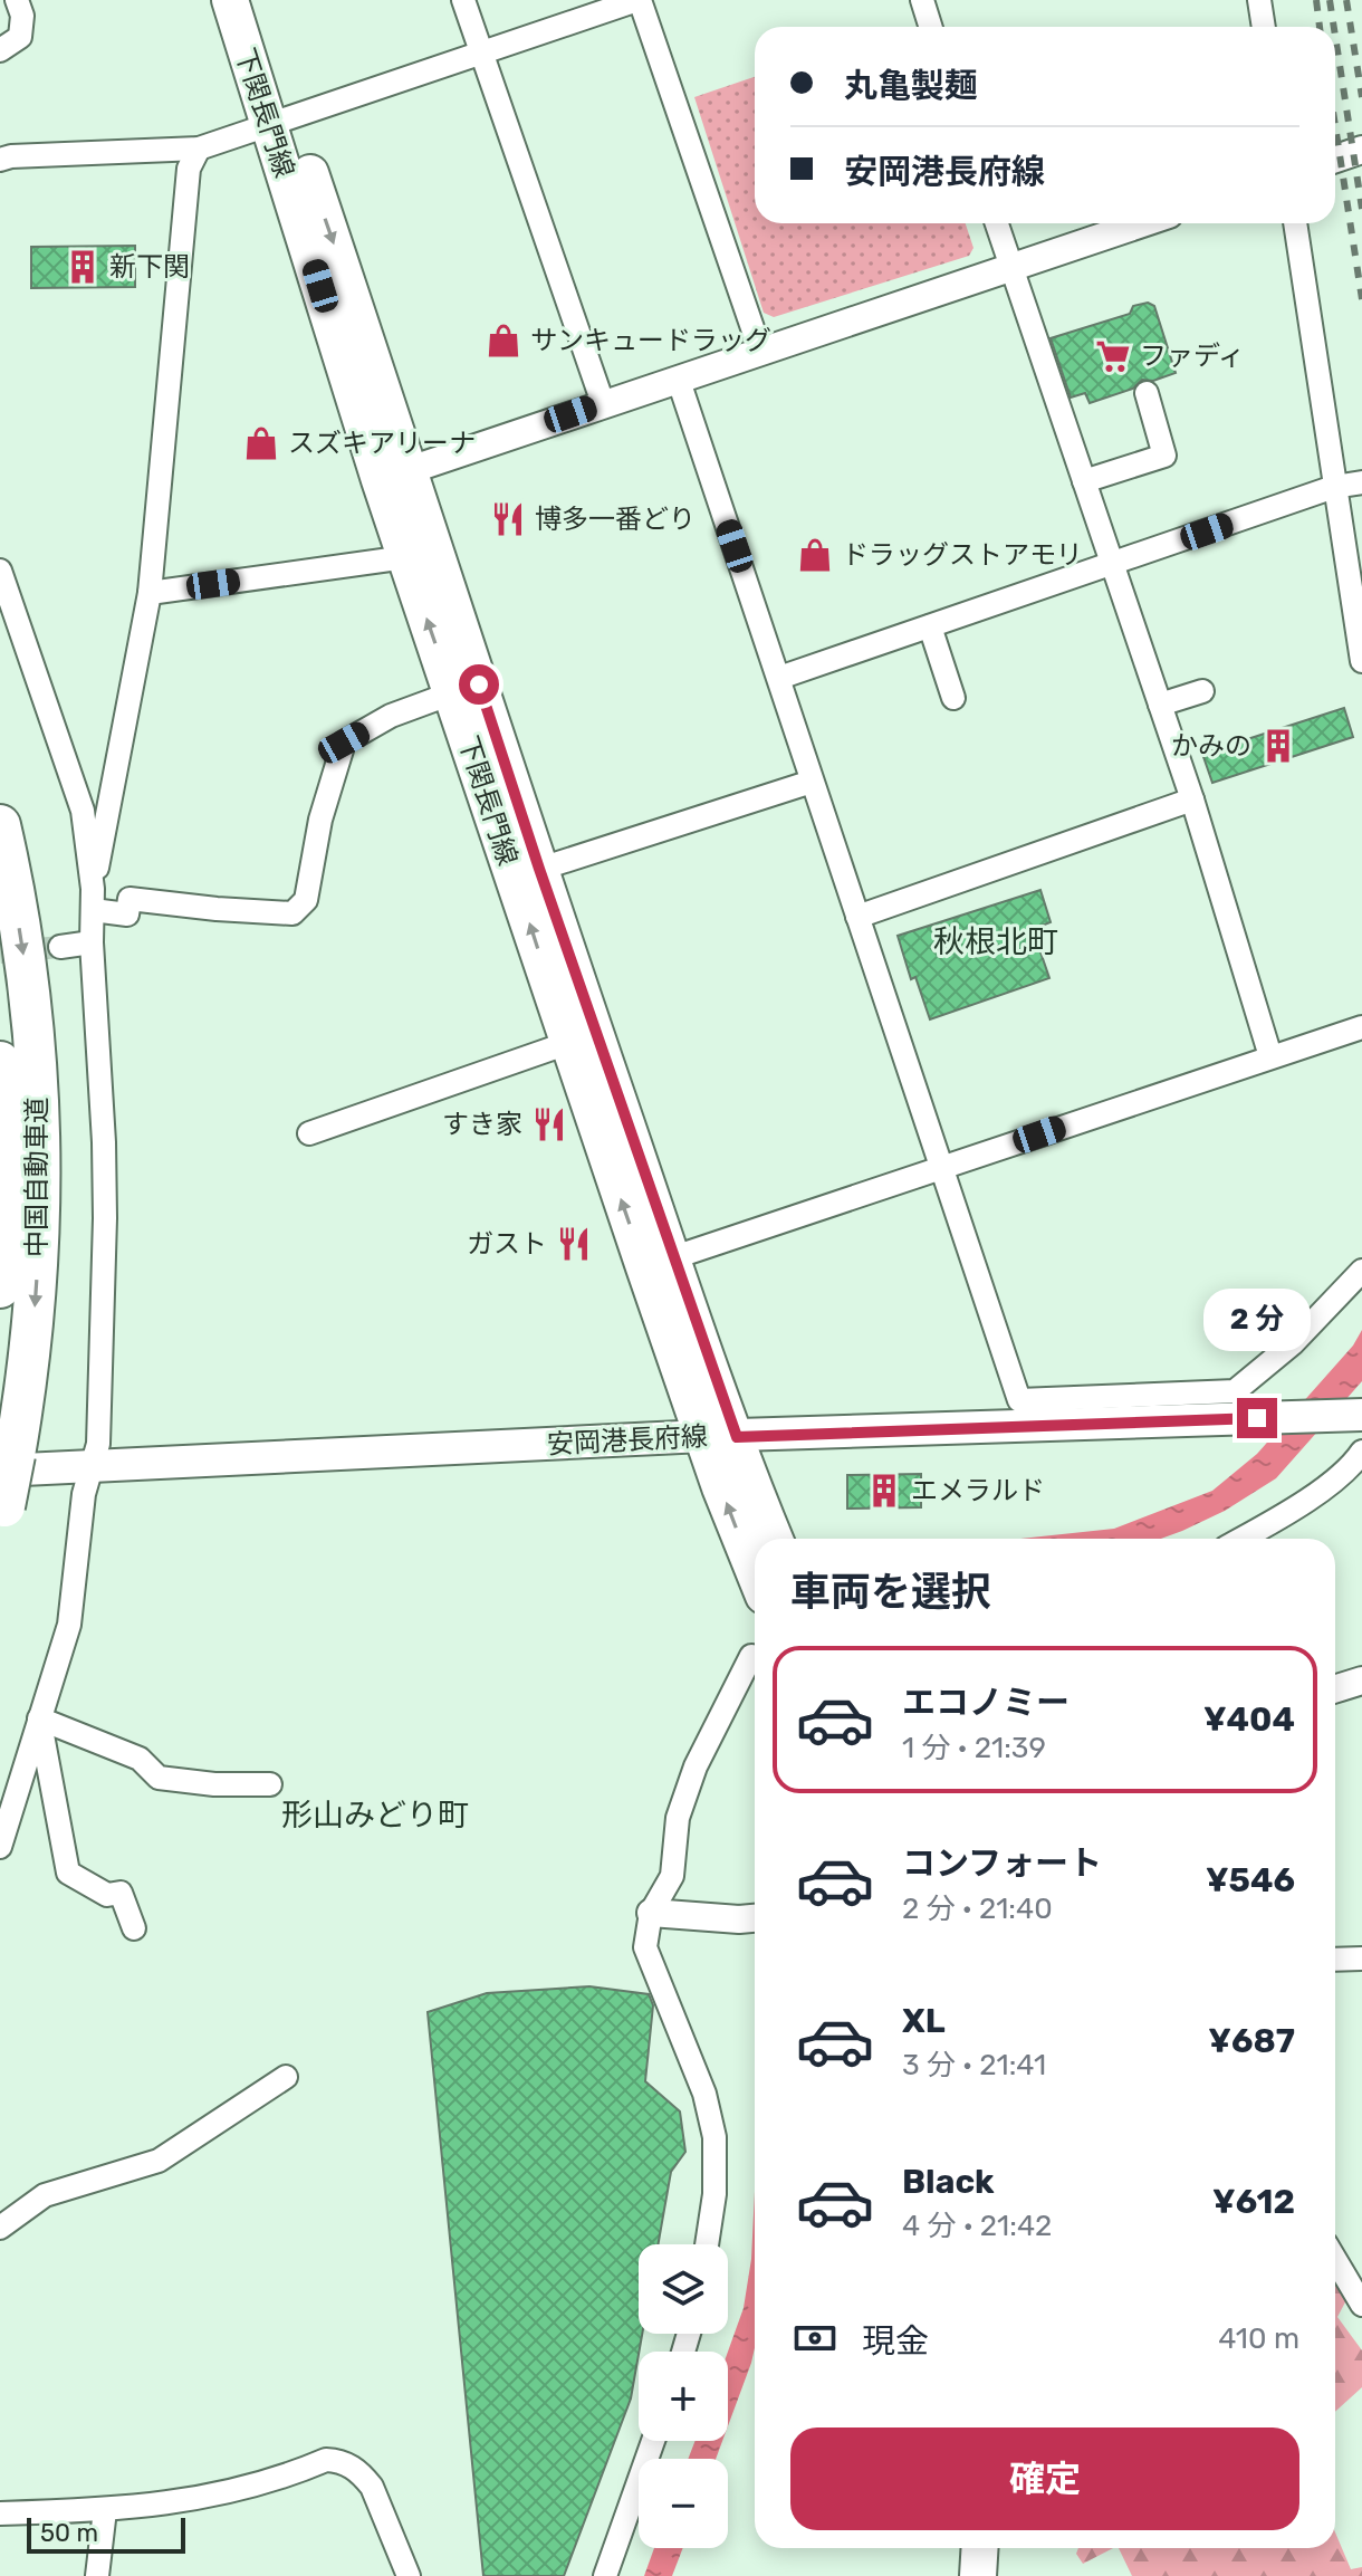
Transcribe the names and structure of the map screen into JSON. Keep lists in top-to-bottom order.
{
  "streets": {
    "highway": ["中国自動車道"],
    "main road": ["下関長門線", "安岡港長府線"]
  },
  "crossings": [
    ["下関長門線", "安岡港長府線"],
    ["中国自動車道", "安岡港長府線"]
  ],
  "districts": ["秋根北町", "形山みどり町"],
  "places": {
    "building": ["新下関", "かみの", "エメラルド"],
    "shop": ["サンキュードラッグ", "スズキアリーナ", "ドラッグストアモリ"],
    "supermarket": ["ファディ"],
    "restaurant": ["博多一番どり", "すき家", "ガスト"]
  },
  "scale_bar": "50 m",
  "page": {
    "banner": ["丸亀製麺", "安岡港長府線"],
    "bubble": "2 分",
    "heading": "車両を選択",
    "list": [
      {
        "name": "エコノミー",
        "note": "1 分 · 21:39",
        "value": "¥404"
      },
      {
        "name": "コンフォート",
        "note": "2 分 · 21:40",
        "value": "¥546"
      },
      {
        "name": "XL",
        "note": "3 分 · 21:41",
        "value": "¥687"
      },
      {
        "name": "Black",
        "note": "4 分 · 21:42",
        "value": "¥612"
      }
    ],
    "map_buttons": ["+", "−"],
    "pay": ["現金", "410 m"],
    "buttons": "確定",
    "scale": "50 m"
  }
}
